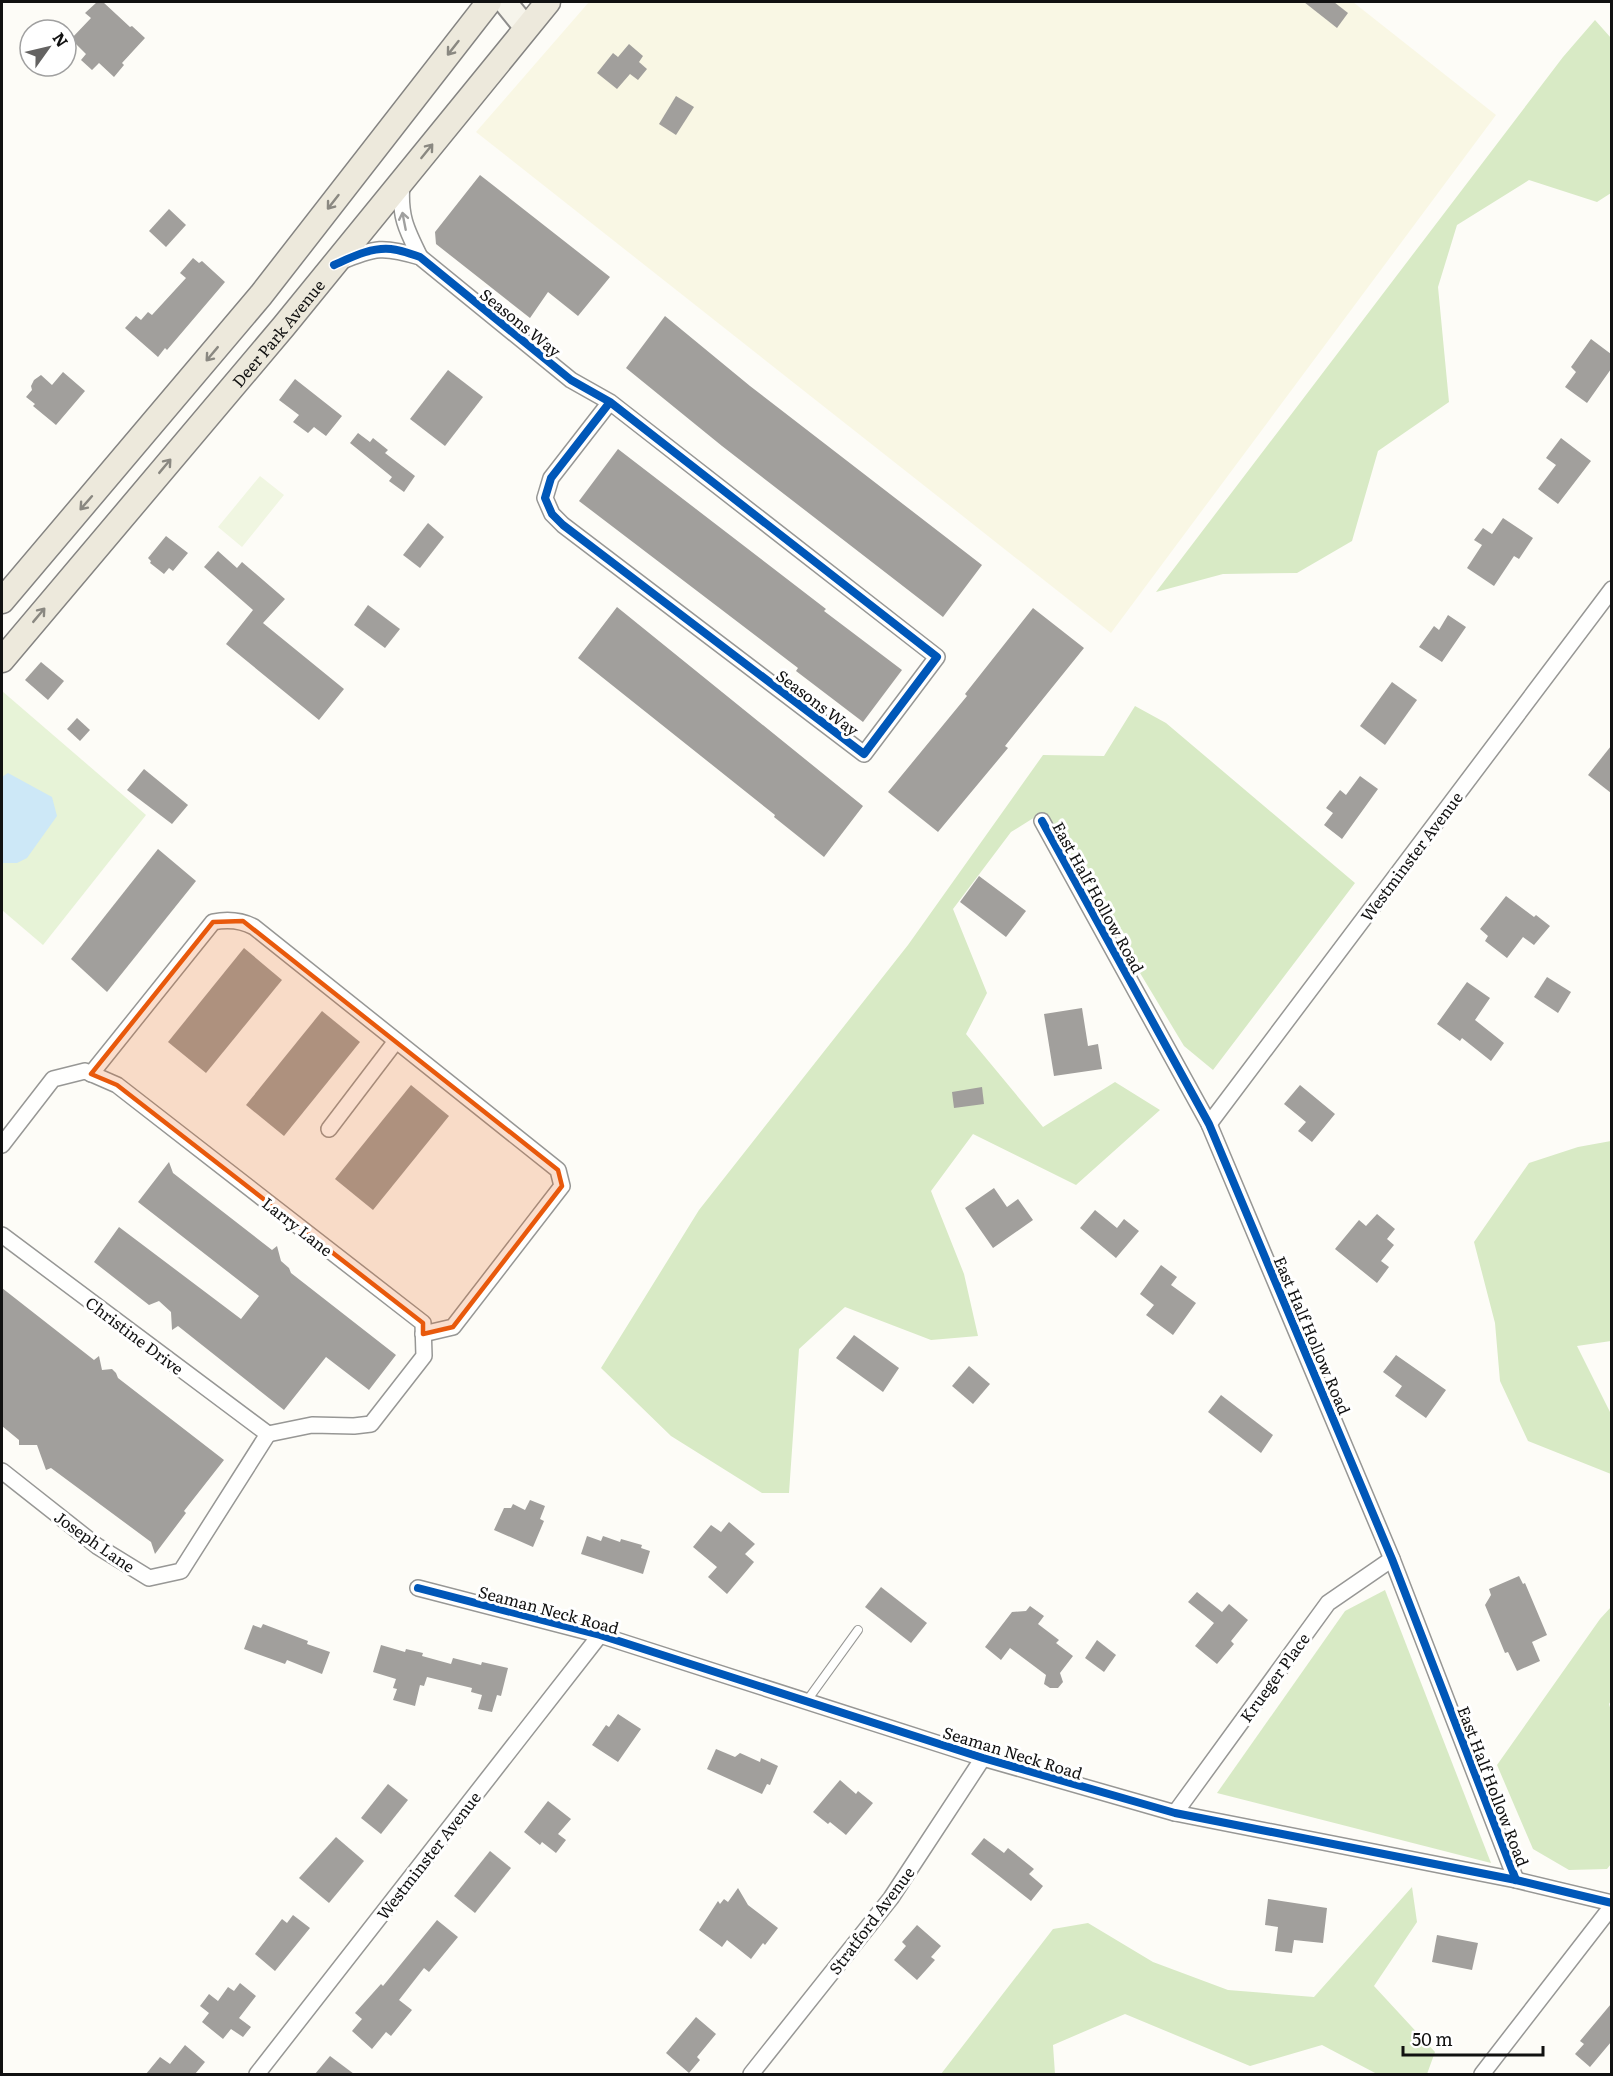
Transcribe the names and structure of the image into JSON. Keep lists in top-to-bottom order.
{
  "streets": {
    "main road": ["Deer Park Avenue"],
    "street": [
      "Seasons Way",
      "Westminster Avenue",
      "East Half Hollow Road",
      "Larry Lane",
      "Christine Drive",
      "Joseph Lane",
      "Seaman Neck Road",
      "Krueger Place",
      "Stratford Avenue"
    ]
  },
  "crossings": [
    ["Westminster Avenue", "East Half Hollow Road"],
    ["Westminster Avenue", "Seaman Neck Road"],
    ["East Half Hollow Road", "Seaman Neck Road"],
    ["East Half Hollow Road", "Krueger Place"],
    ["Christine Drive", "Joseph Lane"],
    ["Seaman Neck Road", "Krueger Place"],
    ["Seaman Neck Road", "Stratford Avenue"]
  ],
  "scale_bar": "50 m",
  "north": "top right"
}
